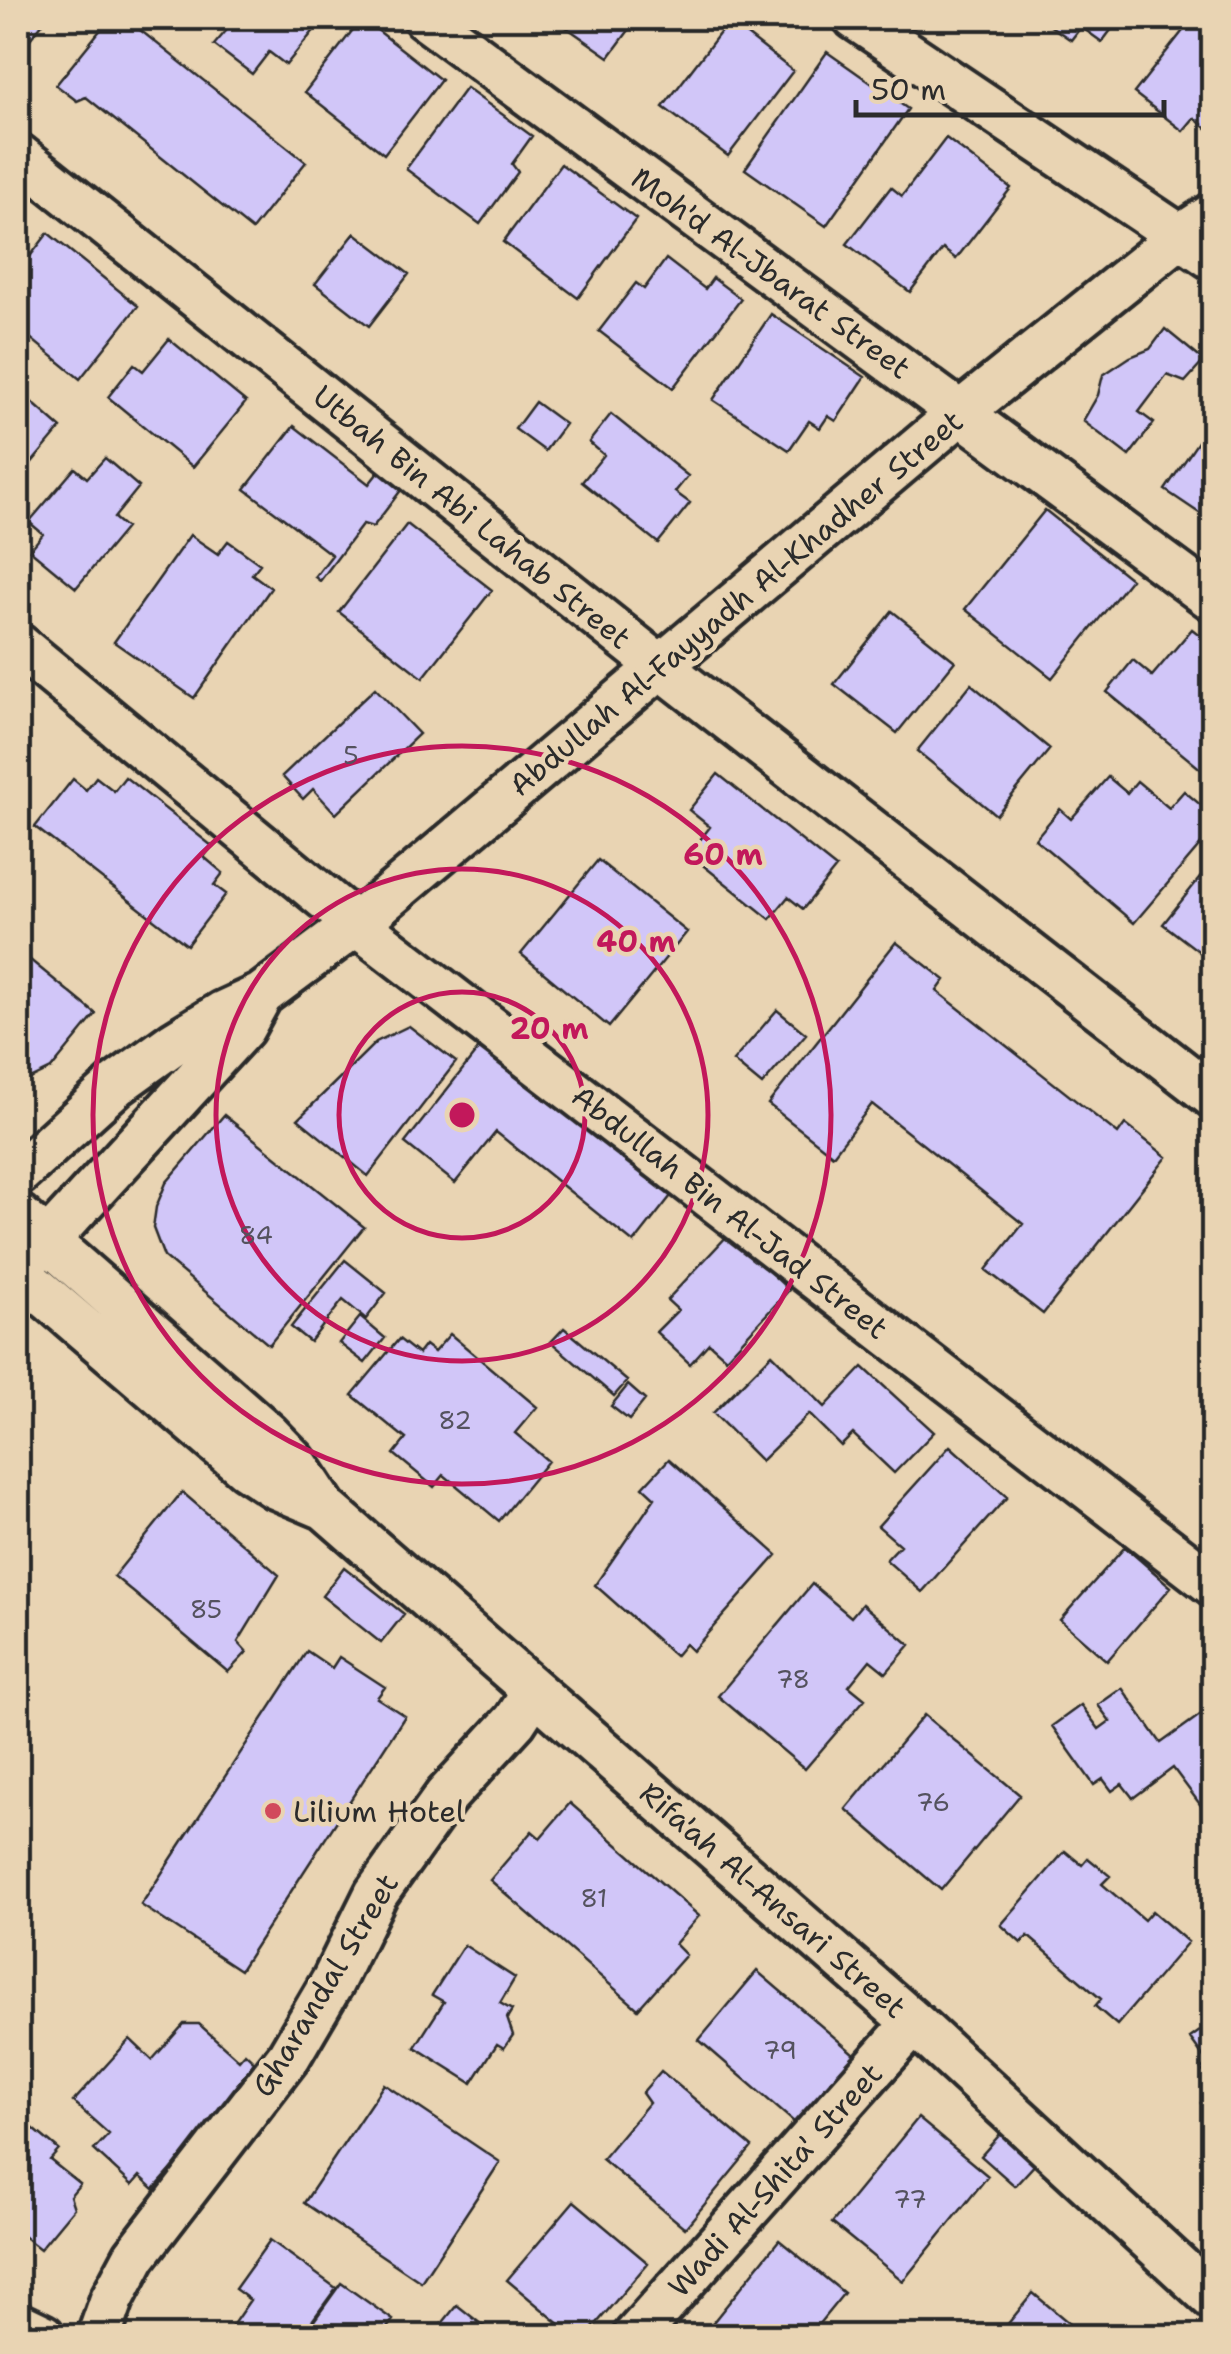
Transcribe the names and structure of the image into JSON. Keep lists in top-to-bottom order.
{
  "streets": {
    "street": [
      "Moh'd Al-Jbarat Street",
      "Utbah Bin Abi Lahab Street",
      "Abdullah Al-Fayyadh Al-Khadher Street",
      "Abdullah Bin Al-Jad Street",
      "Rifa'ah Al-Ansari Street",
      "Gharandal Street",
      "Wadi Al-Shita' Street"
    ]
  },
  "crossings": [
    ["Moh'd Al-Jbarat Street", "Abdullah Al-Fayyadh Al-Khadher Street"],
    ["Utbah Bin Abi Lahab Street", "Abdullah Al-Fayyadh Al-Khadher Street"],
    ["Abdullah Al-Fayyadh Al-Khadher Street", "Abdullah Bin Al-Jad Street"],
    ["Abdullah Al-Fayyadh Al-Khadher Street", "Rifa'ah Al-Ansari Street"],
    ["Rifa'ah Al-Ansari Street", "Gharandal Street"],
    ["Rifa'ah Al-Ansari Street", "Wadi Al-Shita' Street"]
  ],
  "places": ["Lilium Hotel"],
  "house_numbers": [
    "5",
    "84",
    "82",
    "85",
    "78",
    "76",
    "81",
    "79",
    "77"
  ],
  "scale_bar": "50 m",
  "rings": ["60 m", "40 m", "20 m"]
}
